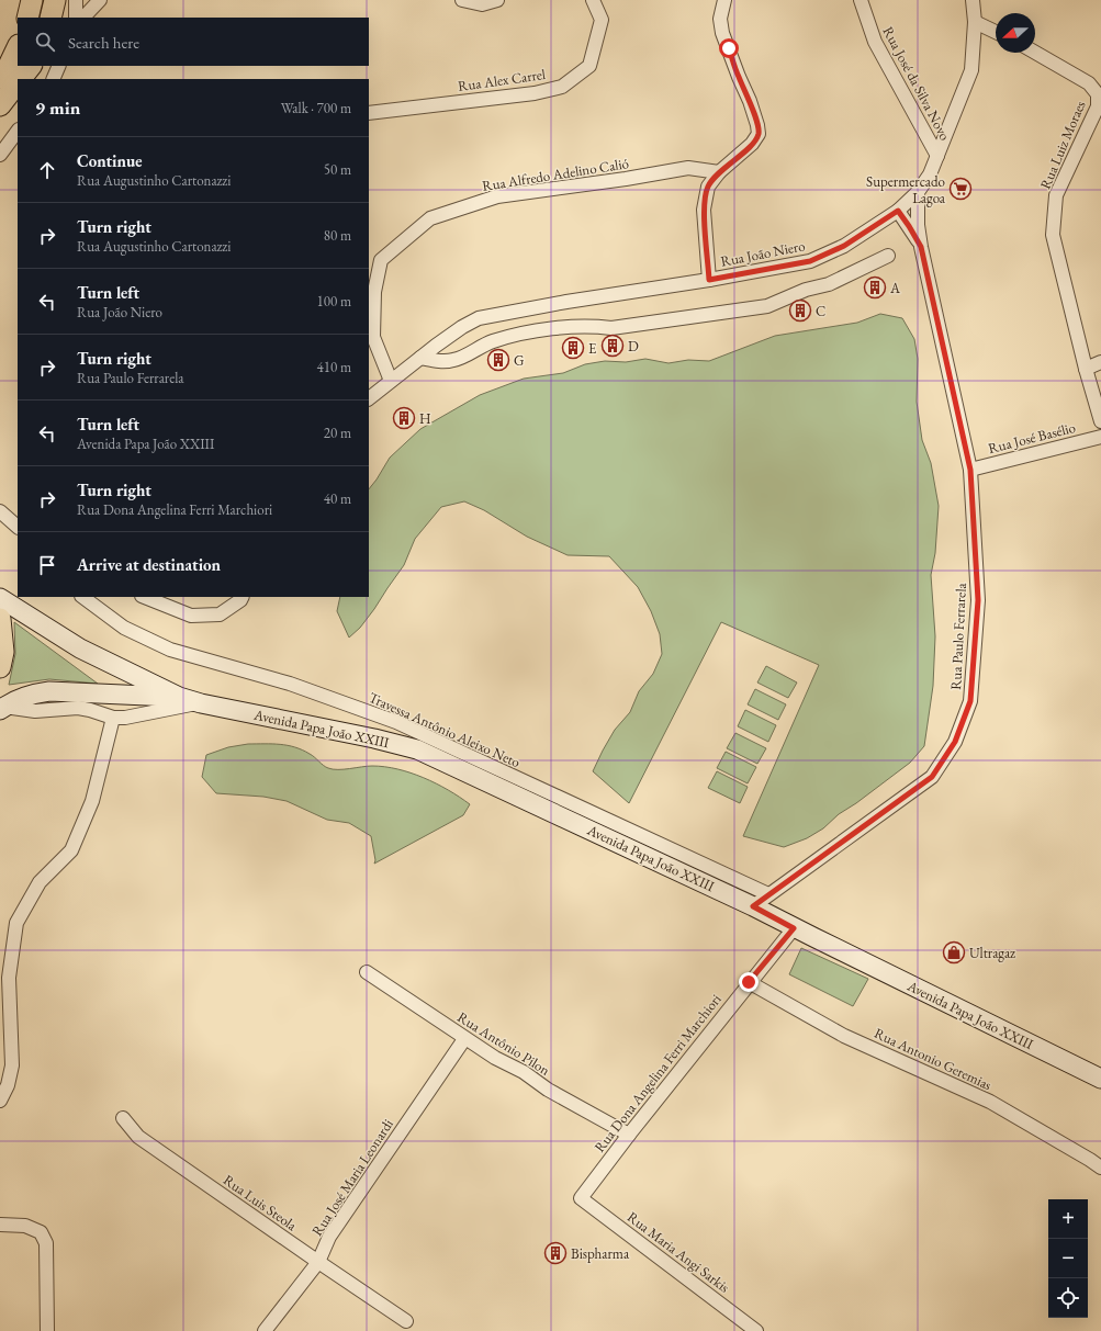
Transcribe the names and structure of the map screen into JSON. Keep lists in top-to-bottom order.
{
  "streets": {
    "main road": ["Avenida Papa João XXIII"],
    "street": [
      "Rua Alex Carrel",
      "Rua José da Silva Novo",
      "Rua Luiz Moraes",
      "Rua Alfredo Adelino Calió",
      "Rua João Niero",
      "Rua José Basélio",
      "Rua Paulo Ferrarela",
      "Travessa Antônio Aleixo Neto",
      "Rua Antônio Pilon",
      "Rua Antonio Geremias",
      "Rua Dona Angelina Ferri Marchiori",
      "Rua José Maria Leonardi",
      "Rua Luis Steola",
      "Rua Maria Angi Sarkis"
    ]
  },
  "crossings": [
    ["Rua José da Silva Novo", "Rua João Niero"],
    ["Rua Alfredo Adelino Calió", "Rua João Niero"],
    ["Rua João Niero", "Rua Paulo Ferrarela"],
    ["Rua José Basélio", "Rua Paulo Ferrarela"],
    ["Rua Paulo Ferrarela", "Avenida Papa João XXIII"],
    ["Rua Paulo Ferrarela", "Travessa Antônio Aleixo Neto"],
    ["Avenida Papa João XXIII", "Rua Dona Angelina Ferri Marchiori"],
    ["Rua Antônio Pilon", "Rua Dona Angelina Ferri Marchiori"],
    ["Rua Antônio Pilon", "Rua José Maria Leonardi"],
    ["Rua Antonio Geremias", "Rua Dona Angelina Ferri Marchiori"],
    ["Rua Dona Angelina Ferri Marchiori", "Rua Maria Angi Sarkis"],
    ["Rua José Maria Leonardi", "Rua Luis Steola"]
  ],
  "places": {
    "supermarket": ["Supermercado Lagoa"],
    "building": [
      "A",
      "C",
      "D",
      "E",
      "G",
      "H",
      "Bispharma"
    ],
    "shop": ["Ultragaz"]
  },
  "north": "left",
  "page": {
    "search": "Search here",
    "heading": ["9 min", "Walk · 700 m"],
    "list": [
      ["Continue", "Rua Augustinho Cartonazzi", "50 m"],
      ["Turn right", "Rua Augustinho Cartonazzi", "80 m"],
      ["Turn left", "Rua João Niero", "100 m"],
      ["Turn right", "Rua Paulo Ferrarela", "410 m"],
      ["Turn left", "Avenida Papa João XXIII", "20 m"],
      ["Turn right", "Rua Dona Angelina Ferri Marchiori", "40 m"],
      "Arrive at destination"
    ],
    "map_buttons": ["+", "−"]
  }
}
